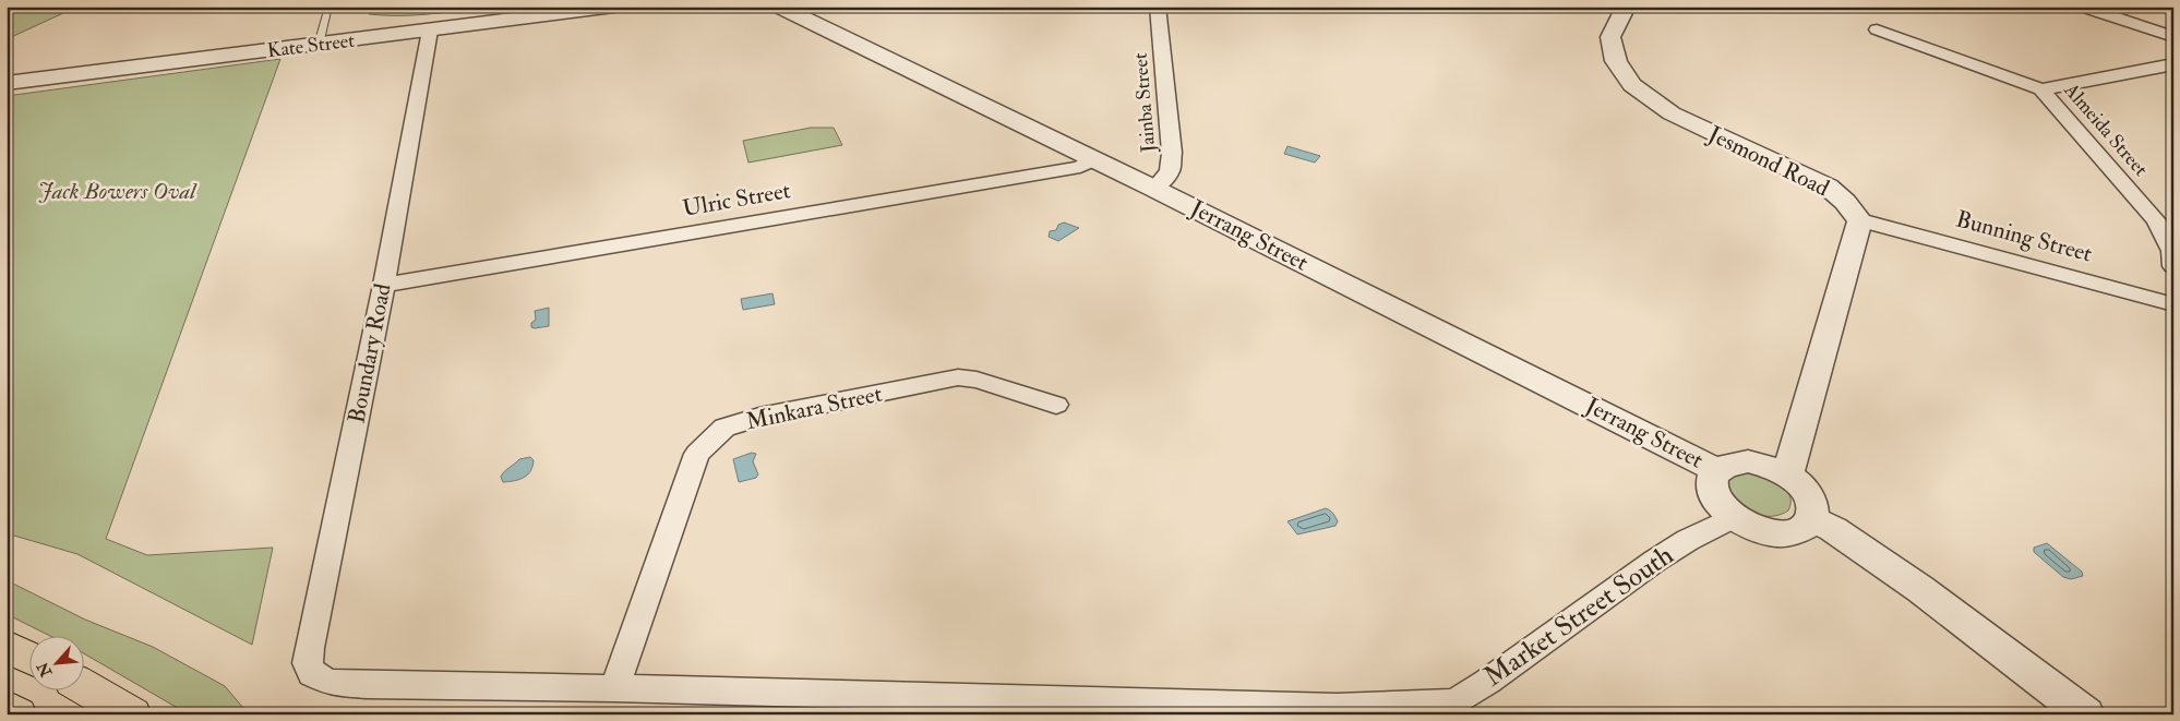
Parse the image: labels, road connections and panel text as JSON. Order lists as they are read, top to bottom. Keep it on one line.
{"streets":{"street":["Kate Street","Jainba Street","Almeida Street","Jesmond Road","Ulric Street","Jerrang Street","Bunning Street","Boundary Road","Minkara Street","Market Street South"]},"crossings":[["Kate Street","Boundary Road"],["Jainba Street","Jerrang Street"],["Jesmond Road","Bunning Street"],["Ulric Street","Jerrang Street"],["Ulric Street","Boundary Road"],["Jerrang Street","Market Street South"],["Boundary Road","Market Street South"],["Minkara Street","Market Street South"]],"parks":["Jack Bowers Oval"],"north":"bottom left"}
